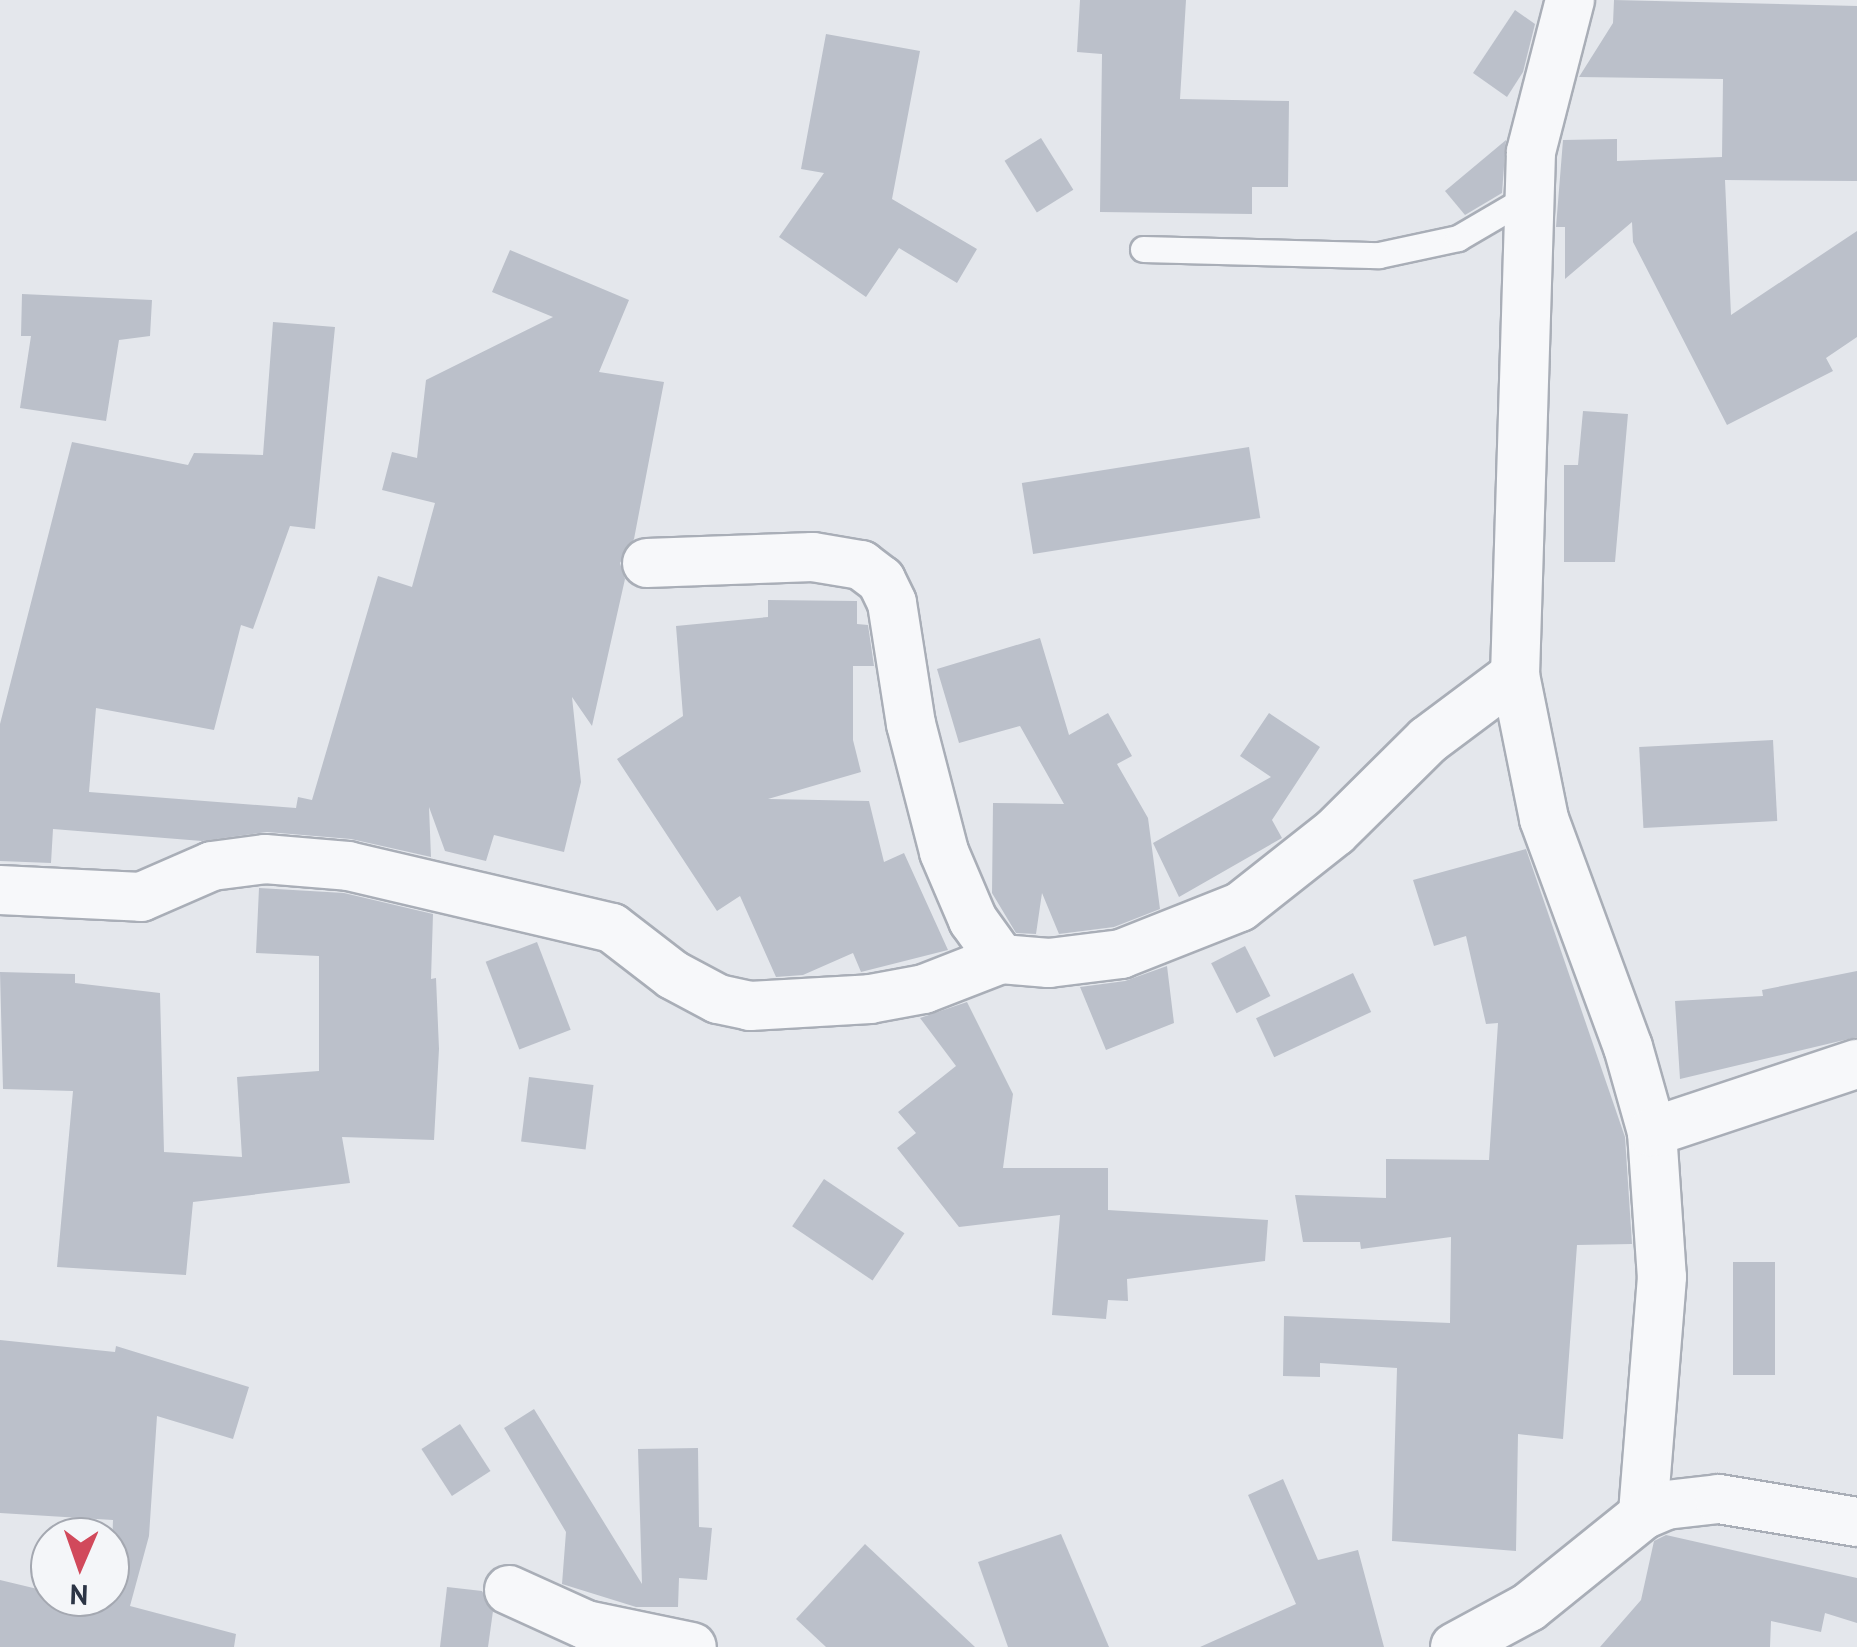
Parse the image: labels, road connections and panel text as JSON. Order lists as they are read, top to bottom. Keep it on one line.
{"north":"bottom"}
